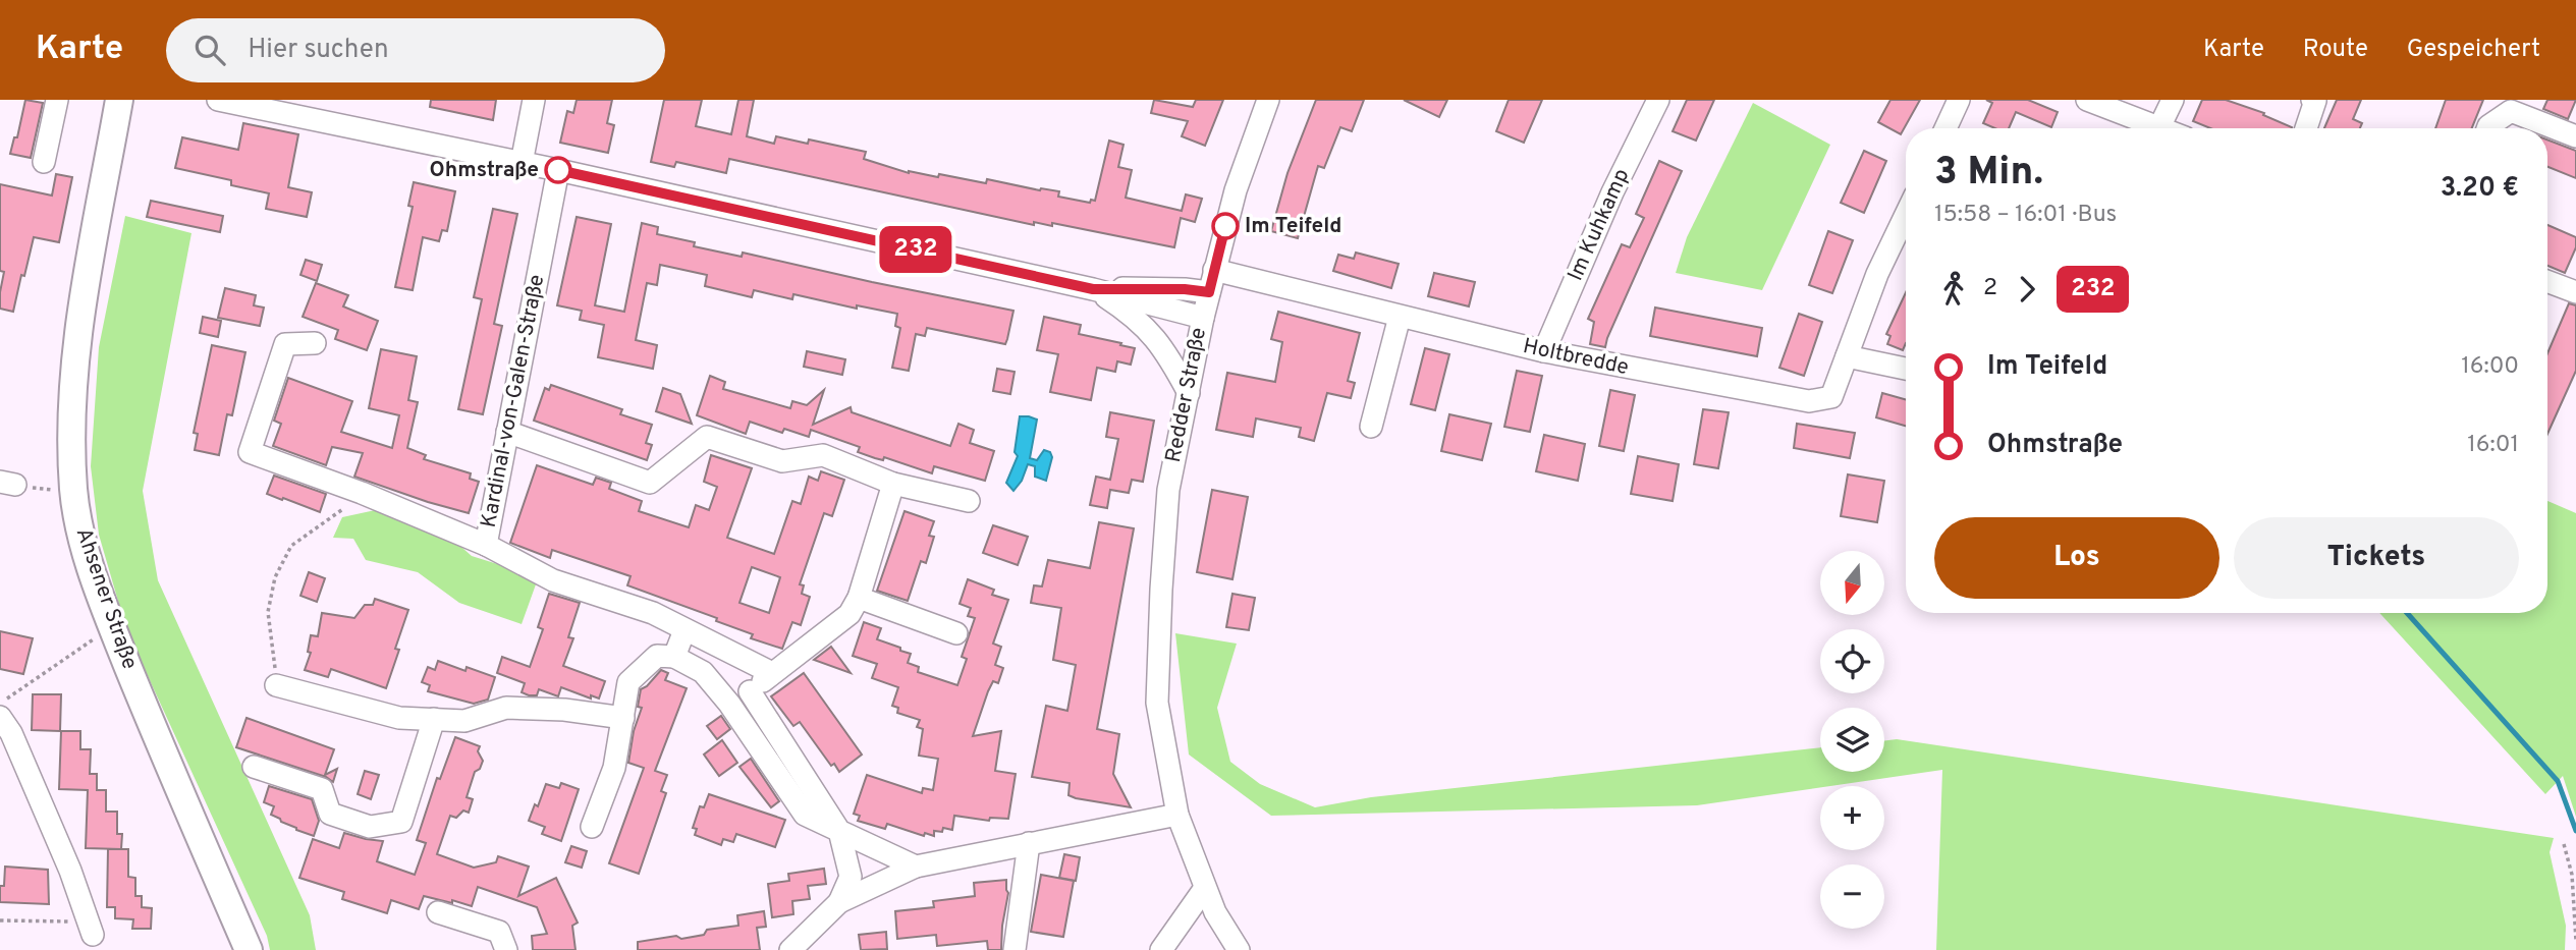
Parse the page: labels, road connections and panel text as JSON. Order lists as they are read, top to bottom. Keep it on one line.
{"streets":{"main road":["Ahsener Straße"],"street":["Im Kuhkamp","Holtbredde","Redder Straße","Kardinal-von-Galen-Straße"]},"crossings":[["Im Kuhkamp","Holtbredde"],["Redder Straße","Kardinal-von-Galen-Straße"]],"places":["Ohmstraße","Im Teifeld"],"lines":["bus line 232"],"north":"bottom","page":{"header":"Karte","search":"Hier suchen","nav":["Karte","Route","Gespeichert"],"on_map":"232","heading":["3 Min.","15:58 – 16:01 · Bus","3.20 €"],"legs":["2","232"],"list":[{"name":"Im Teifeld","value":"16:00"},{"name":"Ohmstraße","value":"16:01"}],"buttons":["Los","Tickets"],"map_buttons":["+","−"]}}
